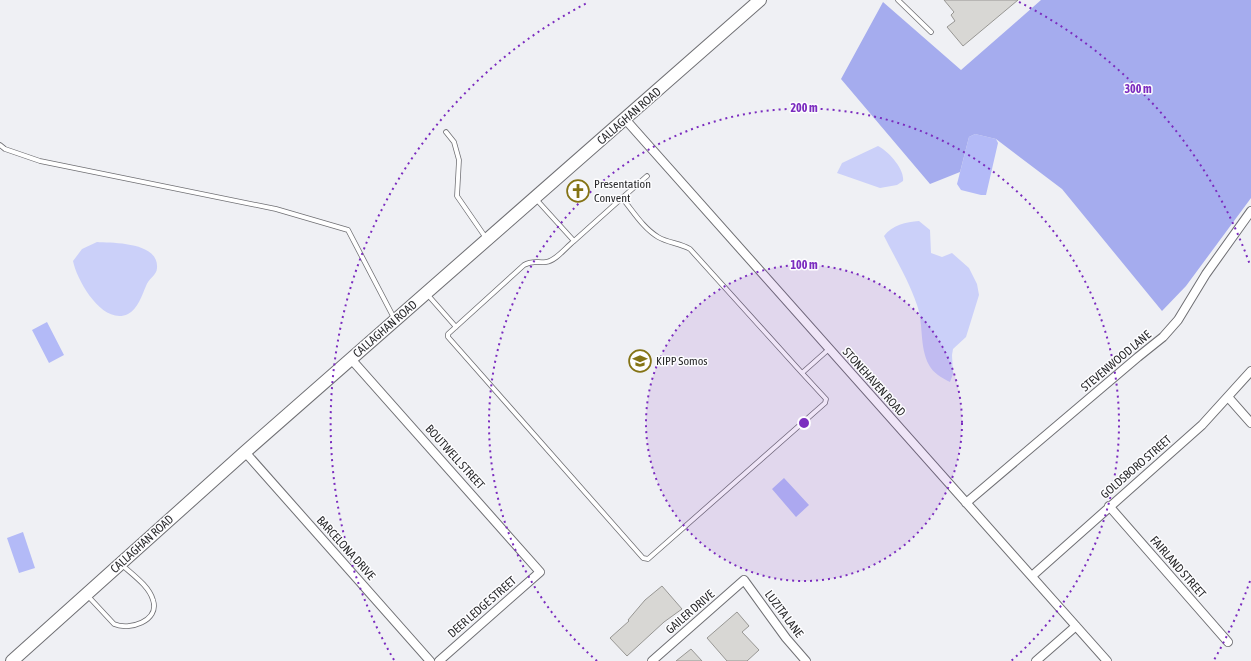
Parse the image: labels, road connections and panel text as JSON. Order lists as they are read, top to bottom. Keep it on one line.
{"streets":{"main road":["CALLAGHAN ROAD"],"street":["STEVENWOOD LANE","STONEHAVEN ROAD","BOUTWELL STREET","GOLDSBORO STREET","BARCELONA DRIVE","FAIRLAND STREET","DEER LEDGE STREET","GAILER DRIVE","LUZITA LANE"]},"crossings":[["CALLAGHAN ROAD","STONEHAVEN ROAD"],["CALLAGHAN ROAD","BOUTWELL STREET"],["CALLAGHAN ROAD","BARCELONA DRIVE"],["STEVENWOOD LANE","STONEHAVEN ROAD"],["STONEHAVEN ROAD","GOLDSBORO STREET"],["BOUTWELL STREET","DEER LEDGE STREET"],["GOLDSBORO STREET","FAIRLAND STREET"],["GAILER DRIVE","LUZITA LANE"]],"places":{"church":["Presentation Convent"],"school or university":["KIPP Somos"]},"rings":["300 m","200 m","100 m"]}
